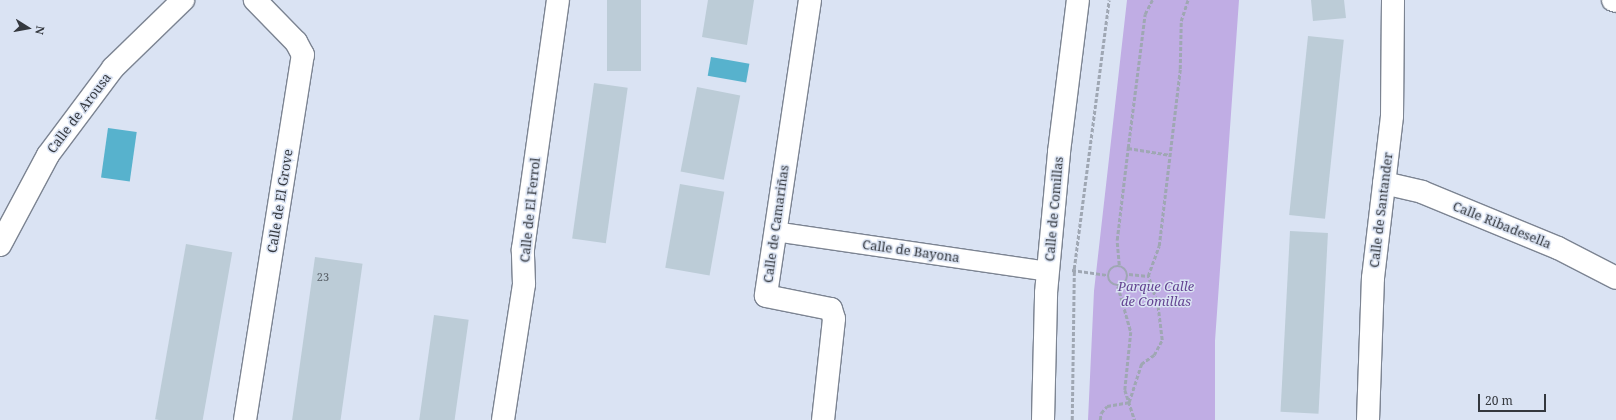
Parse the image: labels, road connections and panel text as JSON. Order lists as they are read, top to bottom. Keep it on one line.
{"streets":{"street":["Calle de Arousa","Calle de El Grove","Calle de Comillas","Calle de El Ferrol","Calle de Santander","Calle de Camariñas","Calle Ribadesella","Calle de Bayona"]},"crossings":[["Calle de Comillas","Calle de Bayona"],["Calle de Santander","Calle Ribadesella"],["Calle de Camariñas","Calle de Bayona"]],"parks":["Parque Calle de Comillas"],"house_numbers":["23"],"scale_bar":"20 m","north":"right"}
